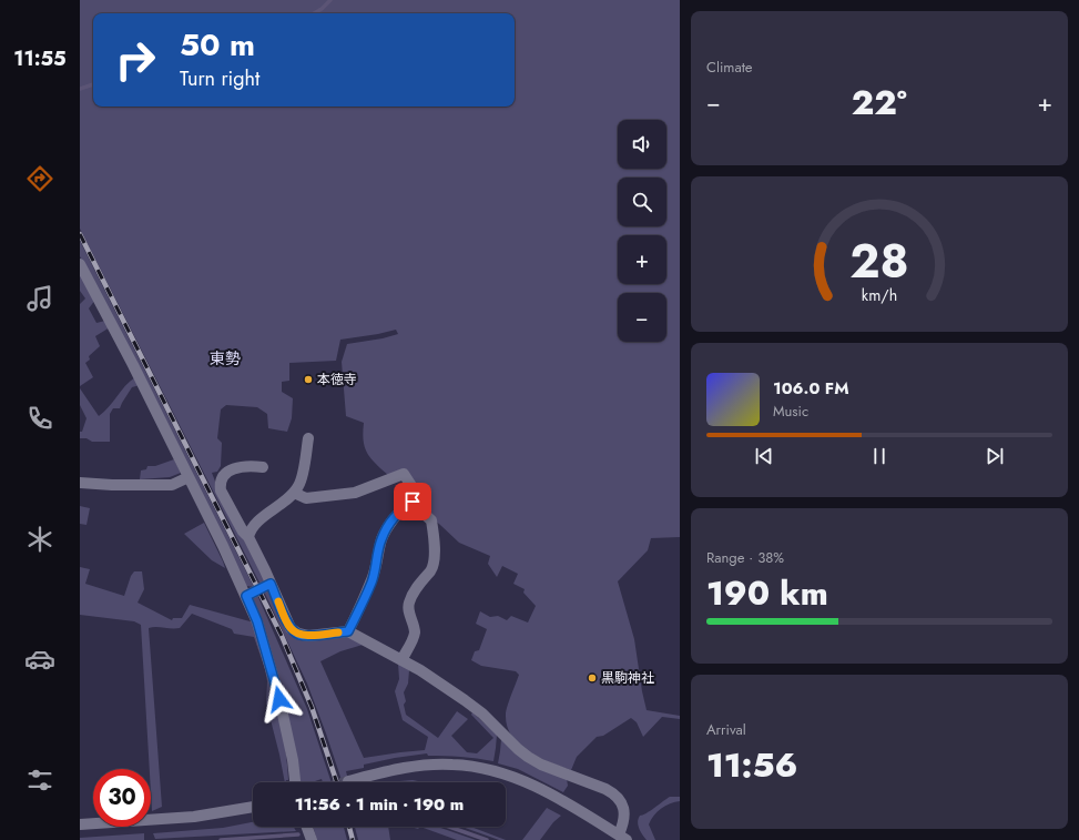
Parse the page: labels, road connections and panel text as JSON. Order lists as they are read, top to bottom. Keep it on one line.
{"districts":["東勢"],"places":["本徳寺","黒駒神社"],"page":{"tabs":"11:55","tile":["Climate",["Range · 38%","190 km"],["Arrival","11:56"]],"turn":["50 m","Turn right"],"heat":["−","22°","+"],"map_buttons":["+","−"],"song":["106.0 FM","Music"],"limit":"30","trip":"11:56 · 1 min · 190 m","gauge":["28","km/h"]}}
